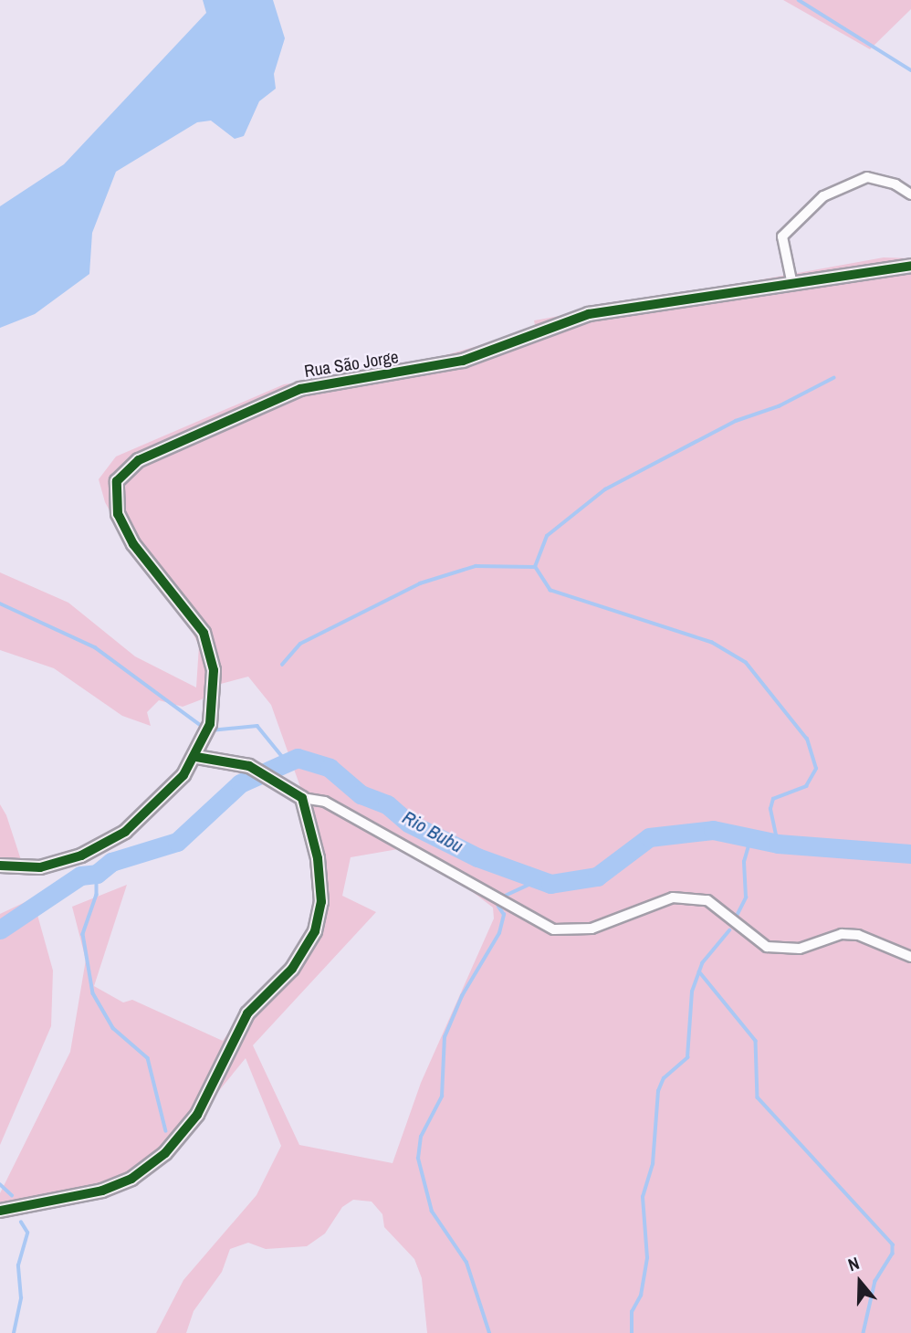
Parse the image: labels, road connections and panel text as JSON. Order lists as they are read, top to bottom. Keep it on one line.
{"streets":{"street":["Rua São Jorge"]},"water":["Rio Bubu"],"north":"top"}
